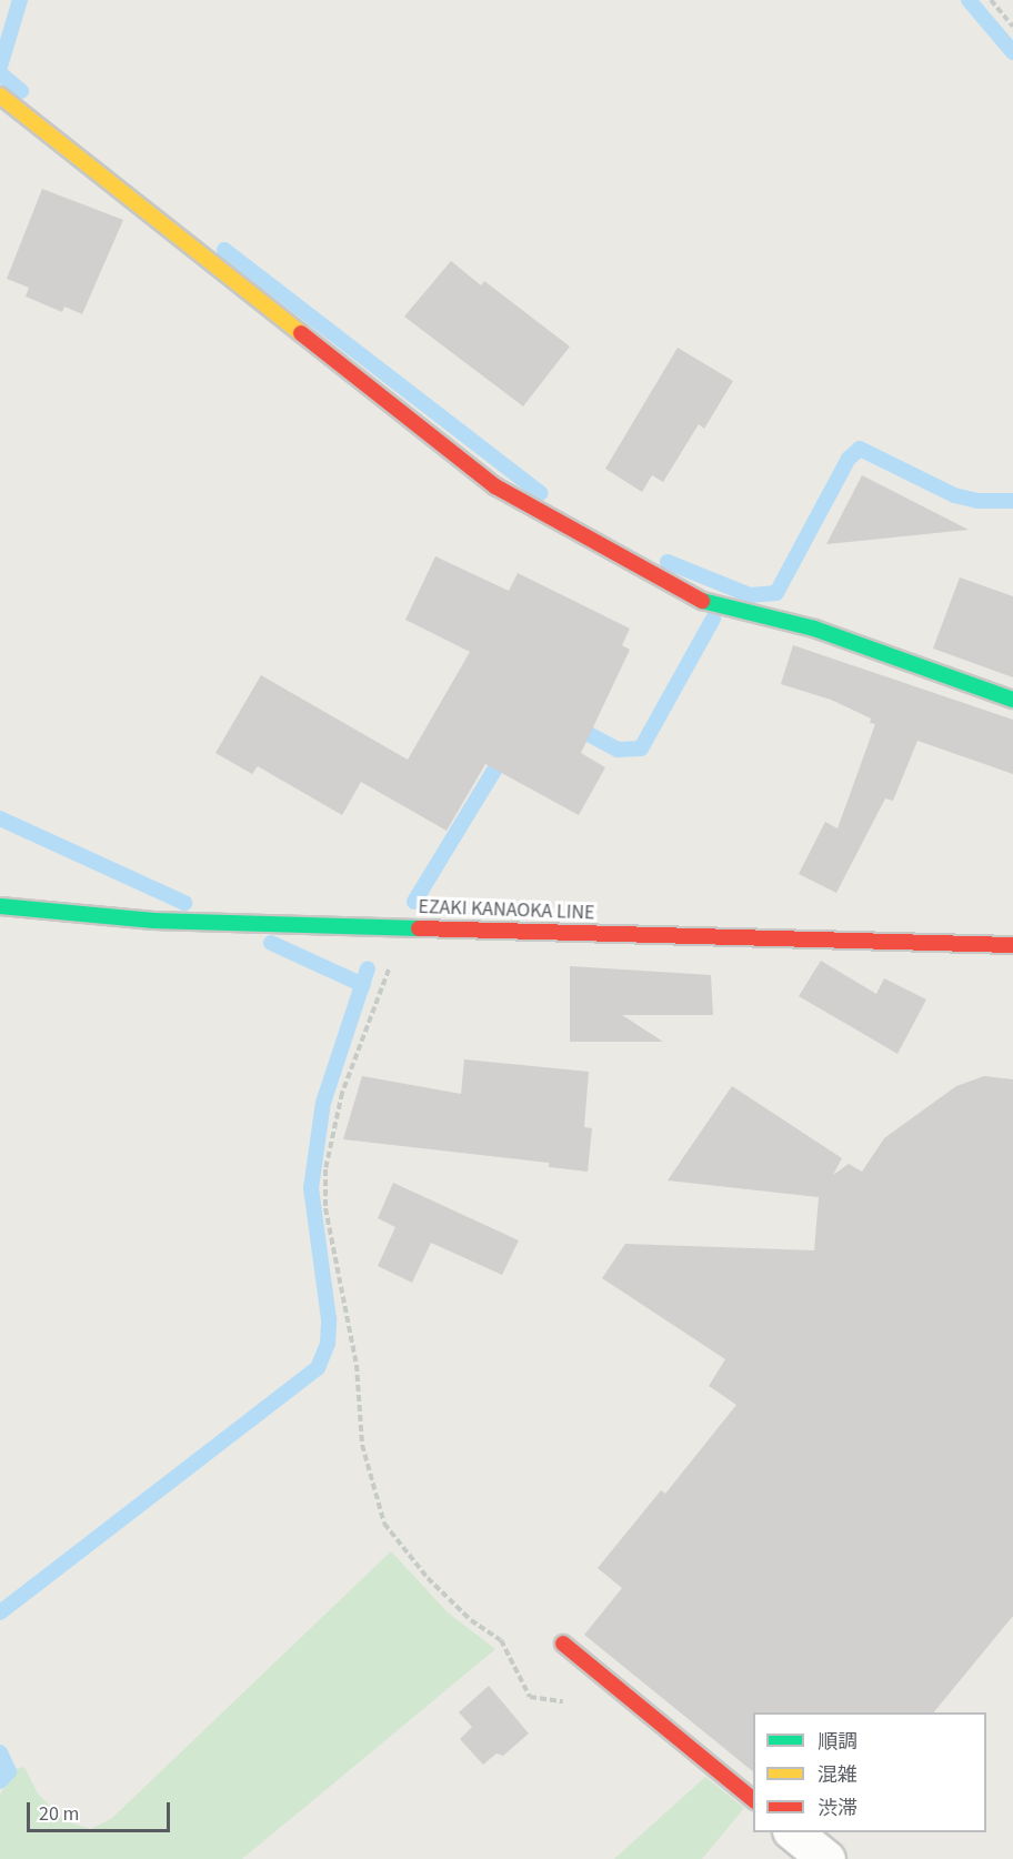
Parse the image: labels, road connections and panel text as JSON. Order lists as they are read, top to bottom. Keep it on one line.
{"streets":{"street":["EZAKI KANAOKA LINE"]},"legend":["順調","混雑","渋滞"],"scale_bar":"20 m"}
